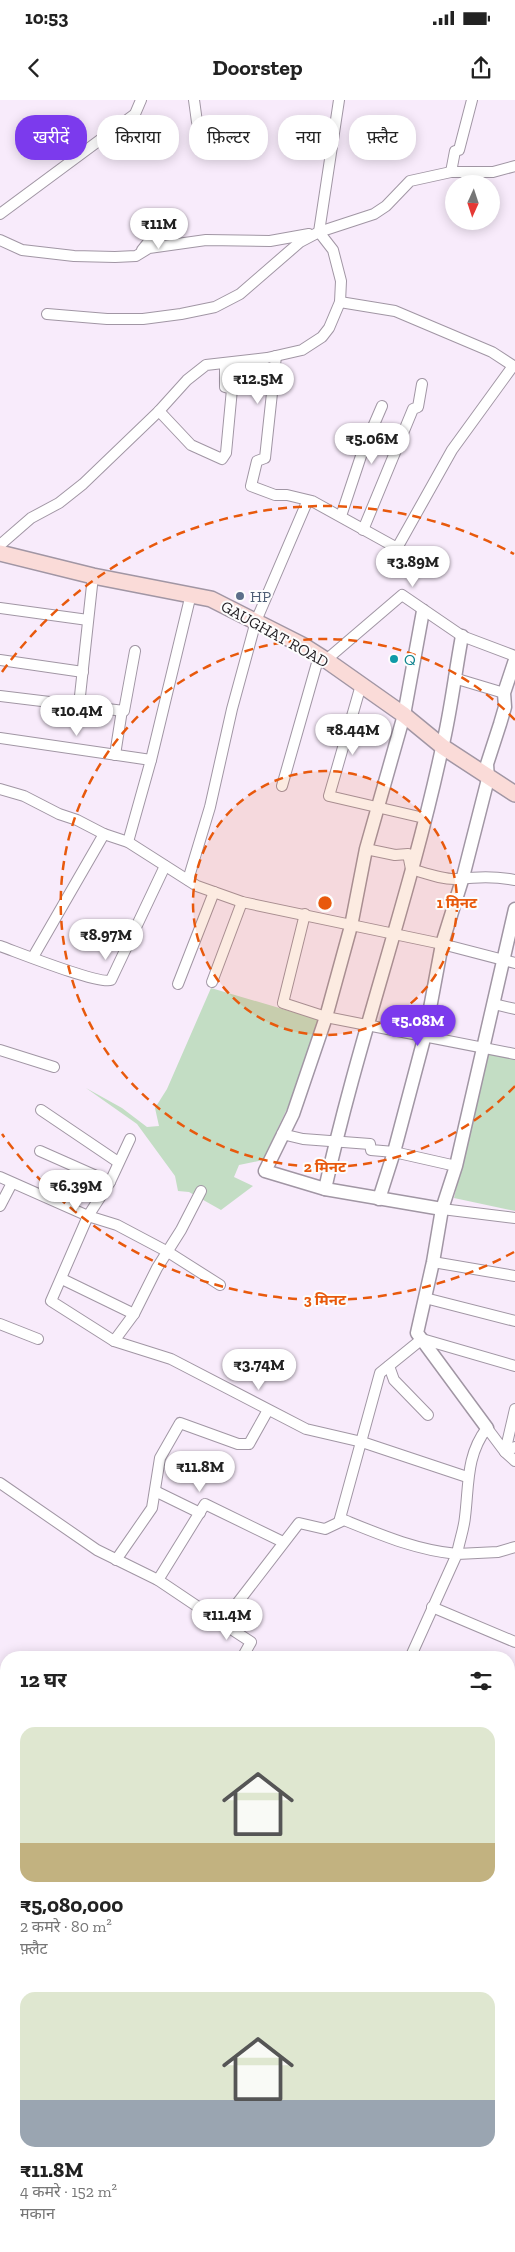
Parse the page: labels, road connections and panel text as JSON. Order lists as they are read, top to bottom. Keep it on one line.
{"streets":{"main road":["GAUGHAT ROAD"]},"places":["HP","Q"],"north":"bottom","page":{"status":"10:53","header":"Doorstep","chip":["खरीदें","किराया","फ़िल्टर","नया","फ़्लैट"],"price":["₹11M","₹12.5M","₹5.06M","₹3.89M","₹10.4M","₹8.44M","₹8.97M","₹5.08M","₹6.39M","₹3.74M","₹11.8M","₹11.4M"],"heading":"12 घर","list":[{"name":"₹5,080,000","note":"2 कमरे · 80 m² · फ़्लैट"},{"name":"₹11.8M","note":"4 कमरे · 152 m² · मकान"}]},"rings":["1 मिनट","2 मिनट","3 मिनट"]}
